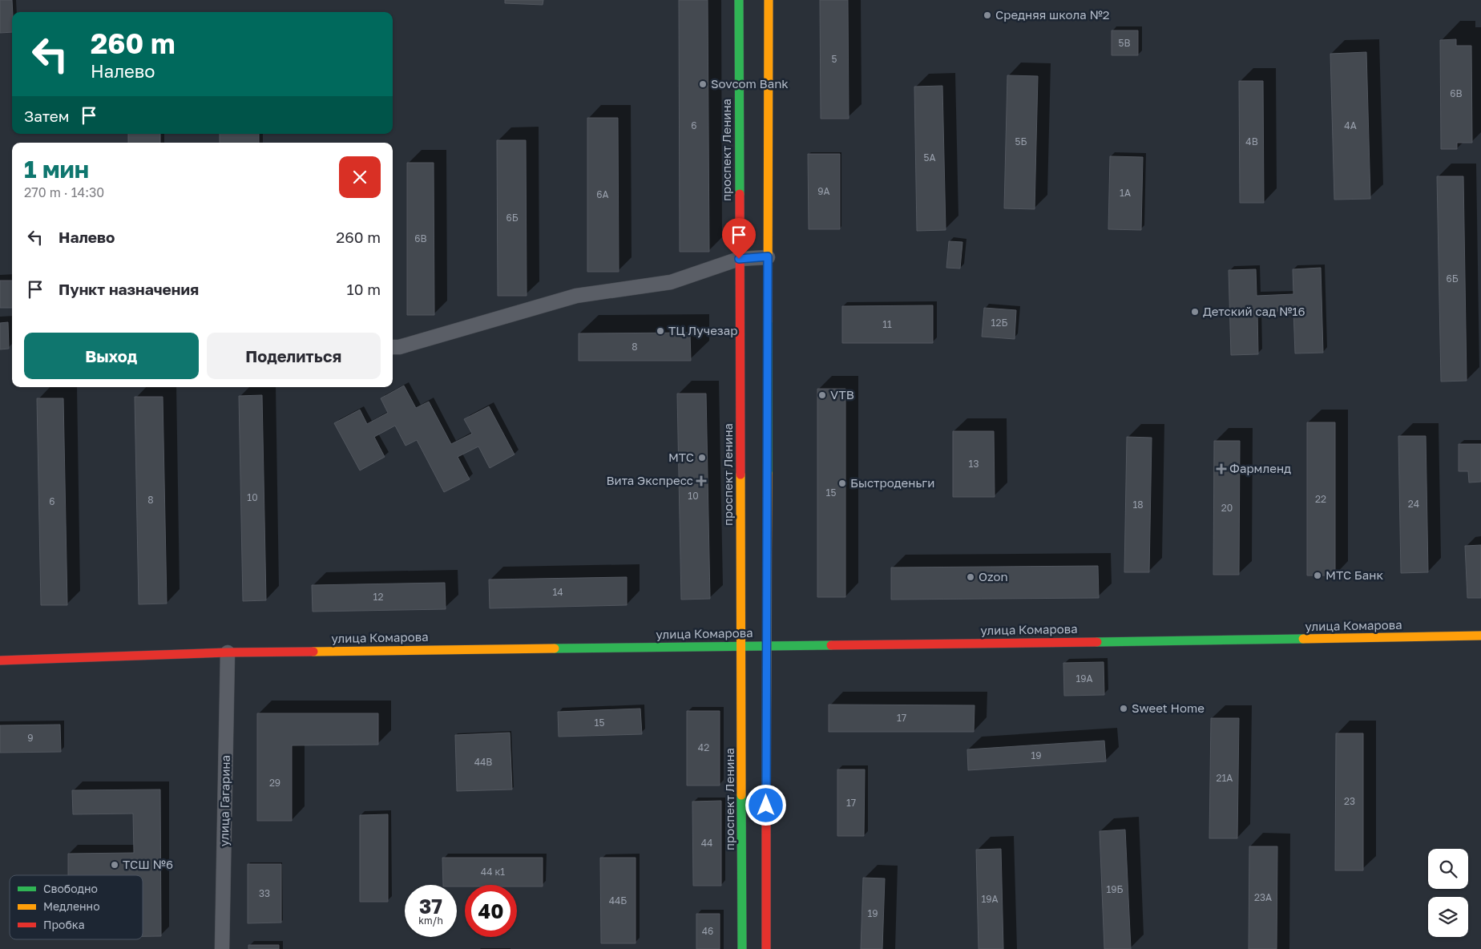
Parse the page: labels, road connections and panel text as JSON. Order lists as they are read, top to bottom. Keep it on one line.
{"streets":{"street":["проспект Ленина","улица Комарова","улица Гагарина"]},"crossings":[["проспект Ленина","улица Комарова"],["улица Комарова","улица Гагарина"]],"places":{"other":["Средняя школа №2","Sovcom Bank","Детский сад №16","ТЦ Лучезар","VTB","МТС","Быстроденьги","МТС Банк","Ozon","Sweet Home","ТСШ №6"],"health":["Фармленд","Вита Экспресс"]},"house_numbers":["5В","5","6В","6","4А","5Б","4В","5А","9А","1А","6А","6Б","6В","6Б","12Б","11","8","13","15","10","10","22","8","6","24","18","20","14","12","19А","17","15","9","42","19","44В","21А","29","23","17","44","44 к1","19Б","33","23А","19А","44Б","19","46"],"legend":["Свободно","Медленно","Пробка"],"page":{"turn":["260 m","Налево"],"then":"Затем","heading":["1 мин","270 m · 14:30"],"list":[{"name":"Налево","value":"260 m"},{"name":"Пункт назначения","value":"10 m"}],"buttons":["Выход","Поделиться"],"speed":"37 km/h","limit":"40"}}
